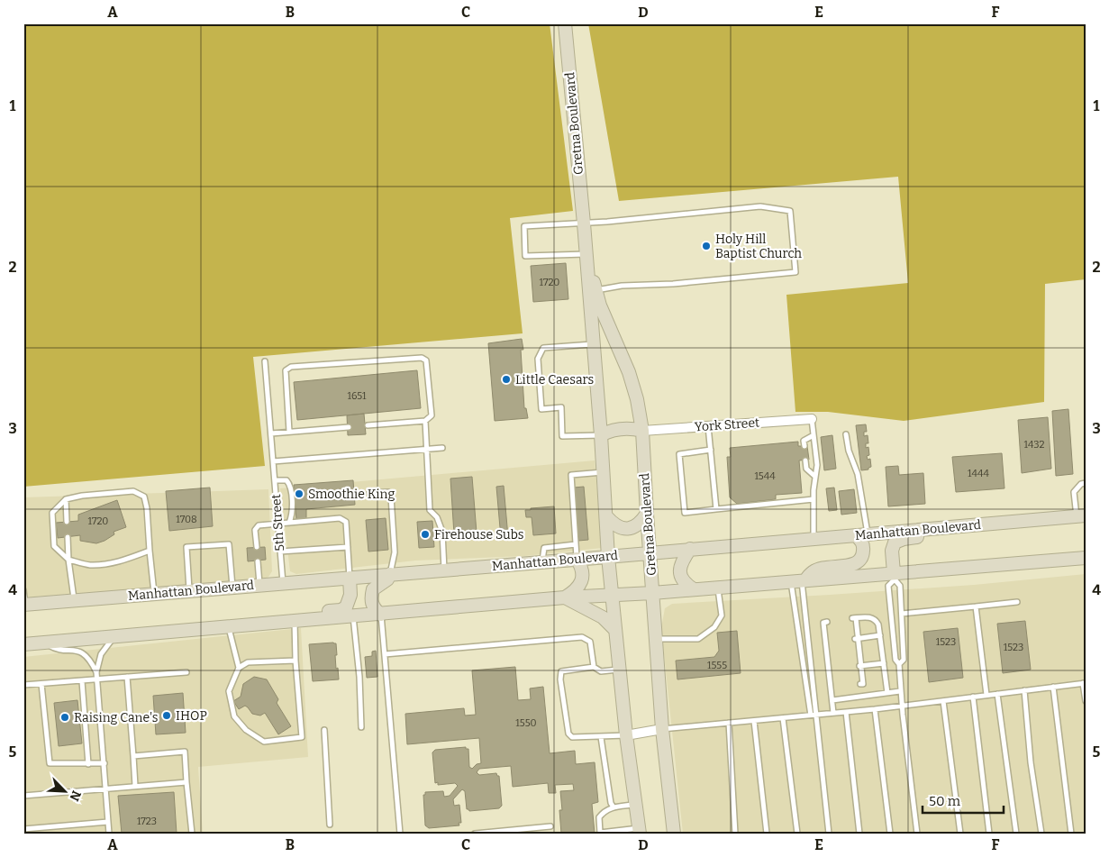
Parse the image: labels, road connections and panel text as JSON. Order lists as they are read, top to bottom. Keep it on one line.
{"streets":{"street":["Gretna Boulevard","York Street","Manhattan Boulevard"],"lane":["5th Street"]},"crossings":[["Gretna Boulevard","York Street"],["Gretna Boulevard","Manhattan Boulevard"],["5th Street","Manhattan Boulevard"]],"places":["Holy Hill Baptist Church","Little Caesars","Smoothie King","Firehouse Subs","IHOP","Raising Cane's"],"house_numbers":["1720","1651","1432","1444","1544","1708","1720","1523","1523","1555","1550","1723"],"scale_bar":"50 m","north":"bottom right","grid":{"columns":["A","B","C","D","E","F"],"rows":["1","2","3","4","5"]}}
